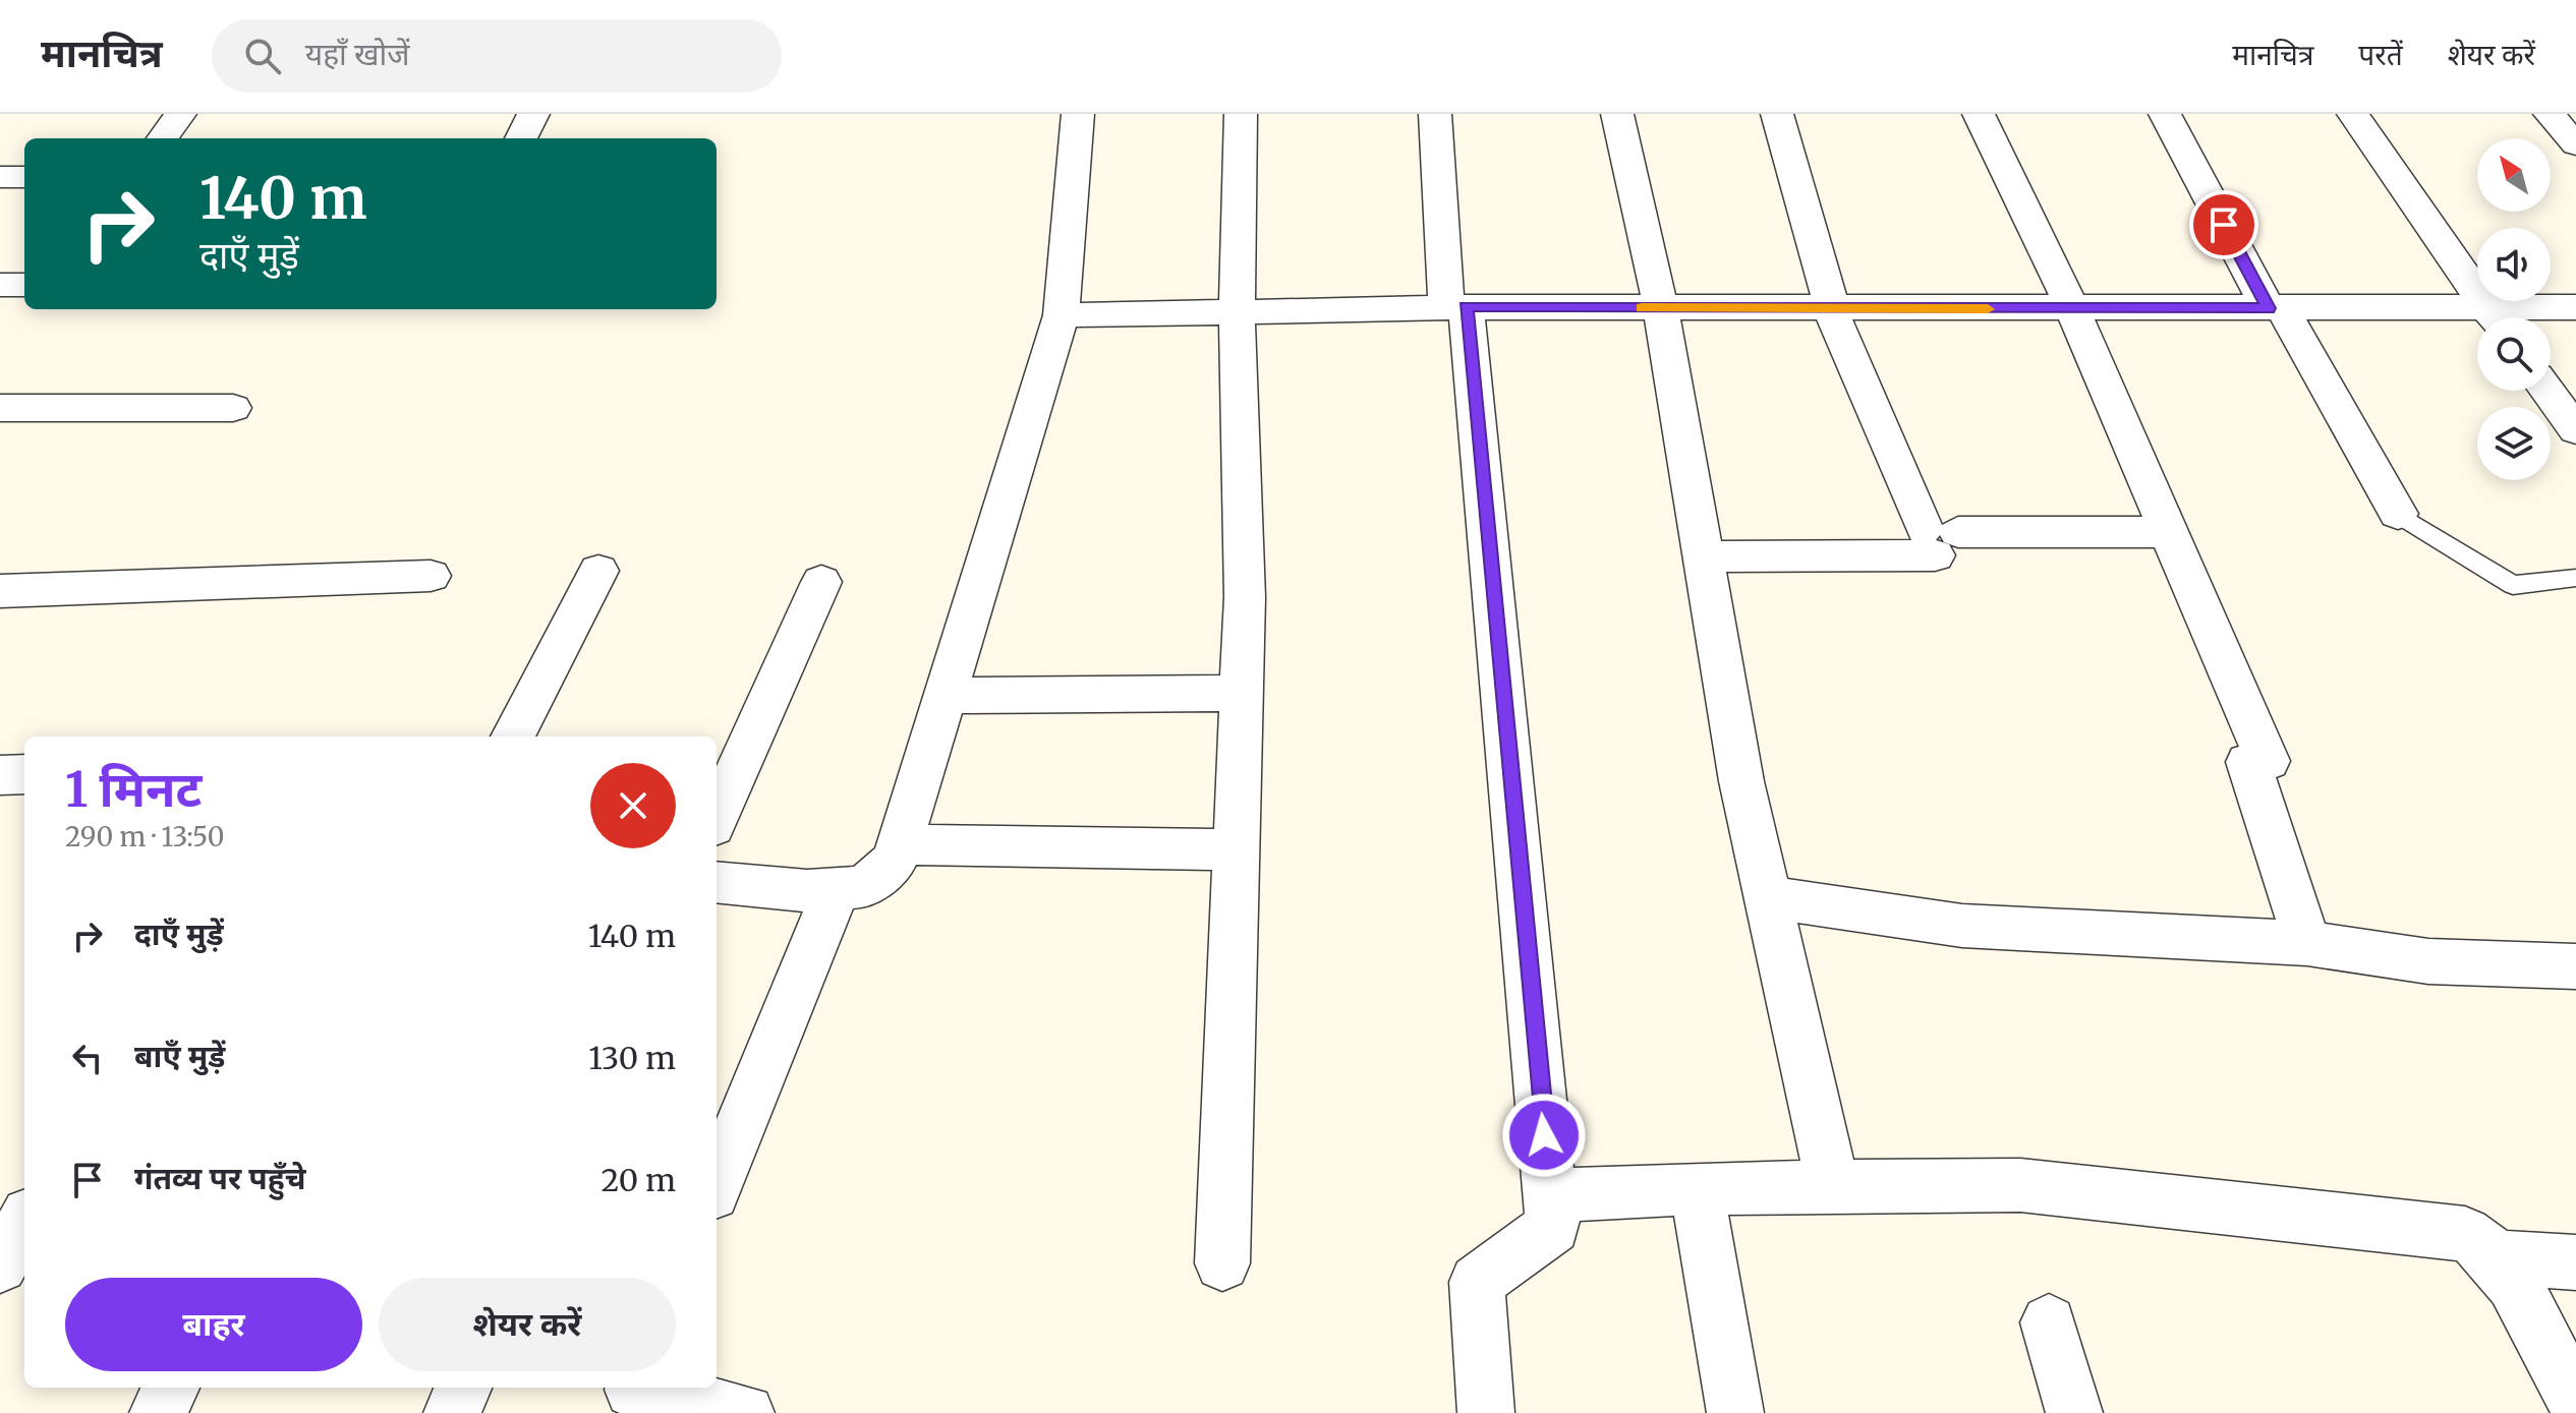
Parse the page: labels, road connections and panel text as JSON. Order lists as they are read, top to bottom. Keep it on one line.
{"north":"top left","page":{"header":"मानचित्र","search":"यहाँ खोजें","nav":["मानचित्र","परतें","शेयर करें"],"turn":["140 m","दाएँ मुड़ें"],"heading":["1 मिनट","290 m · 13:50"],"list":[{"name":"दाएँ मुड़ें","value":"140 m"},{"name":"बाएँ मुड़ें","value":"130 m"},{"name":"गंतव्य पर पहुँचे","value":"20 m"}],"buttons":["बाहर","शेयर करें"]}}
